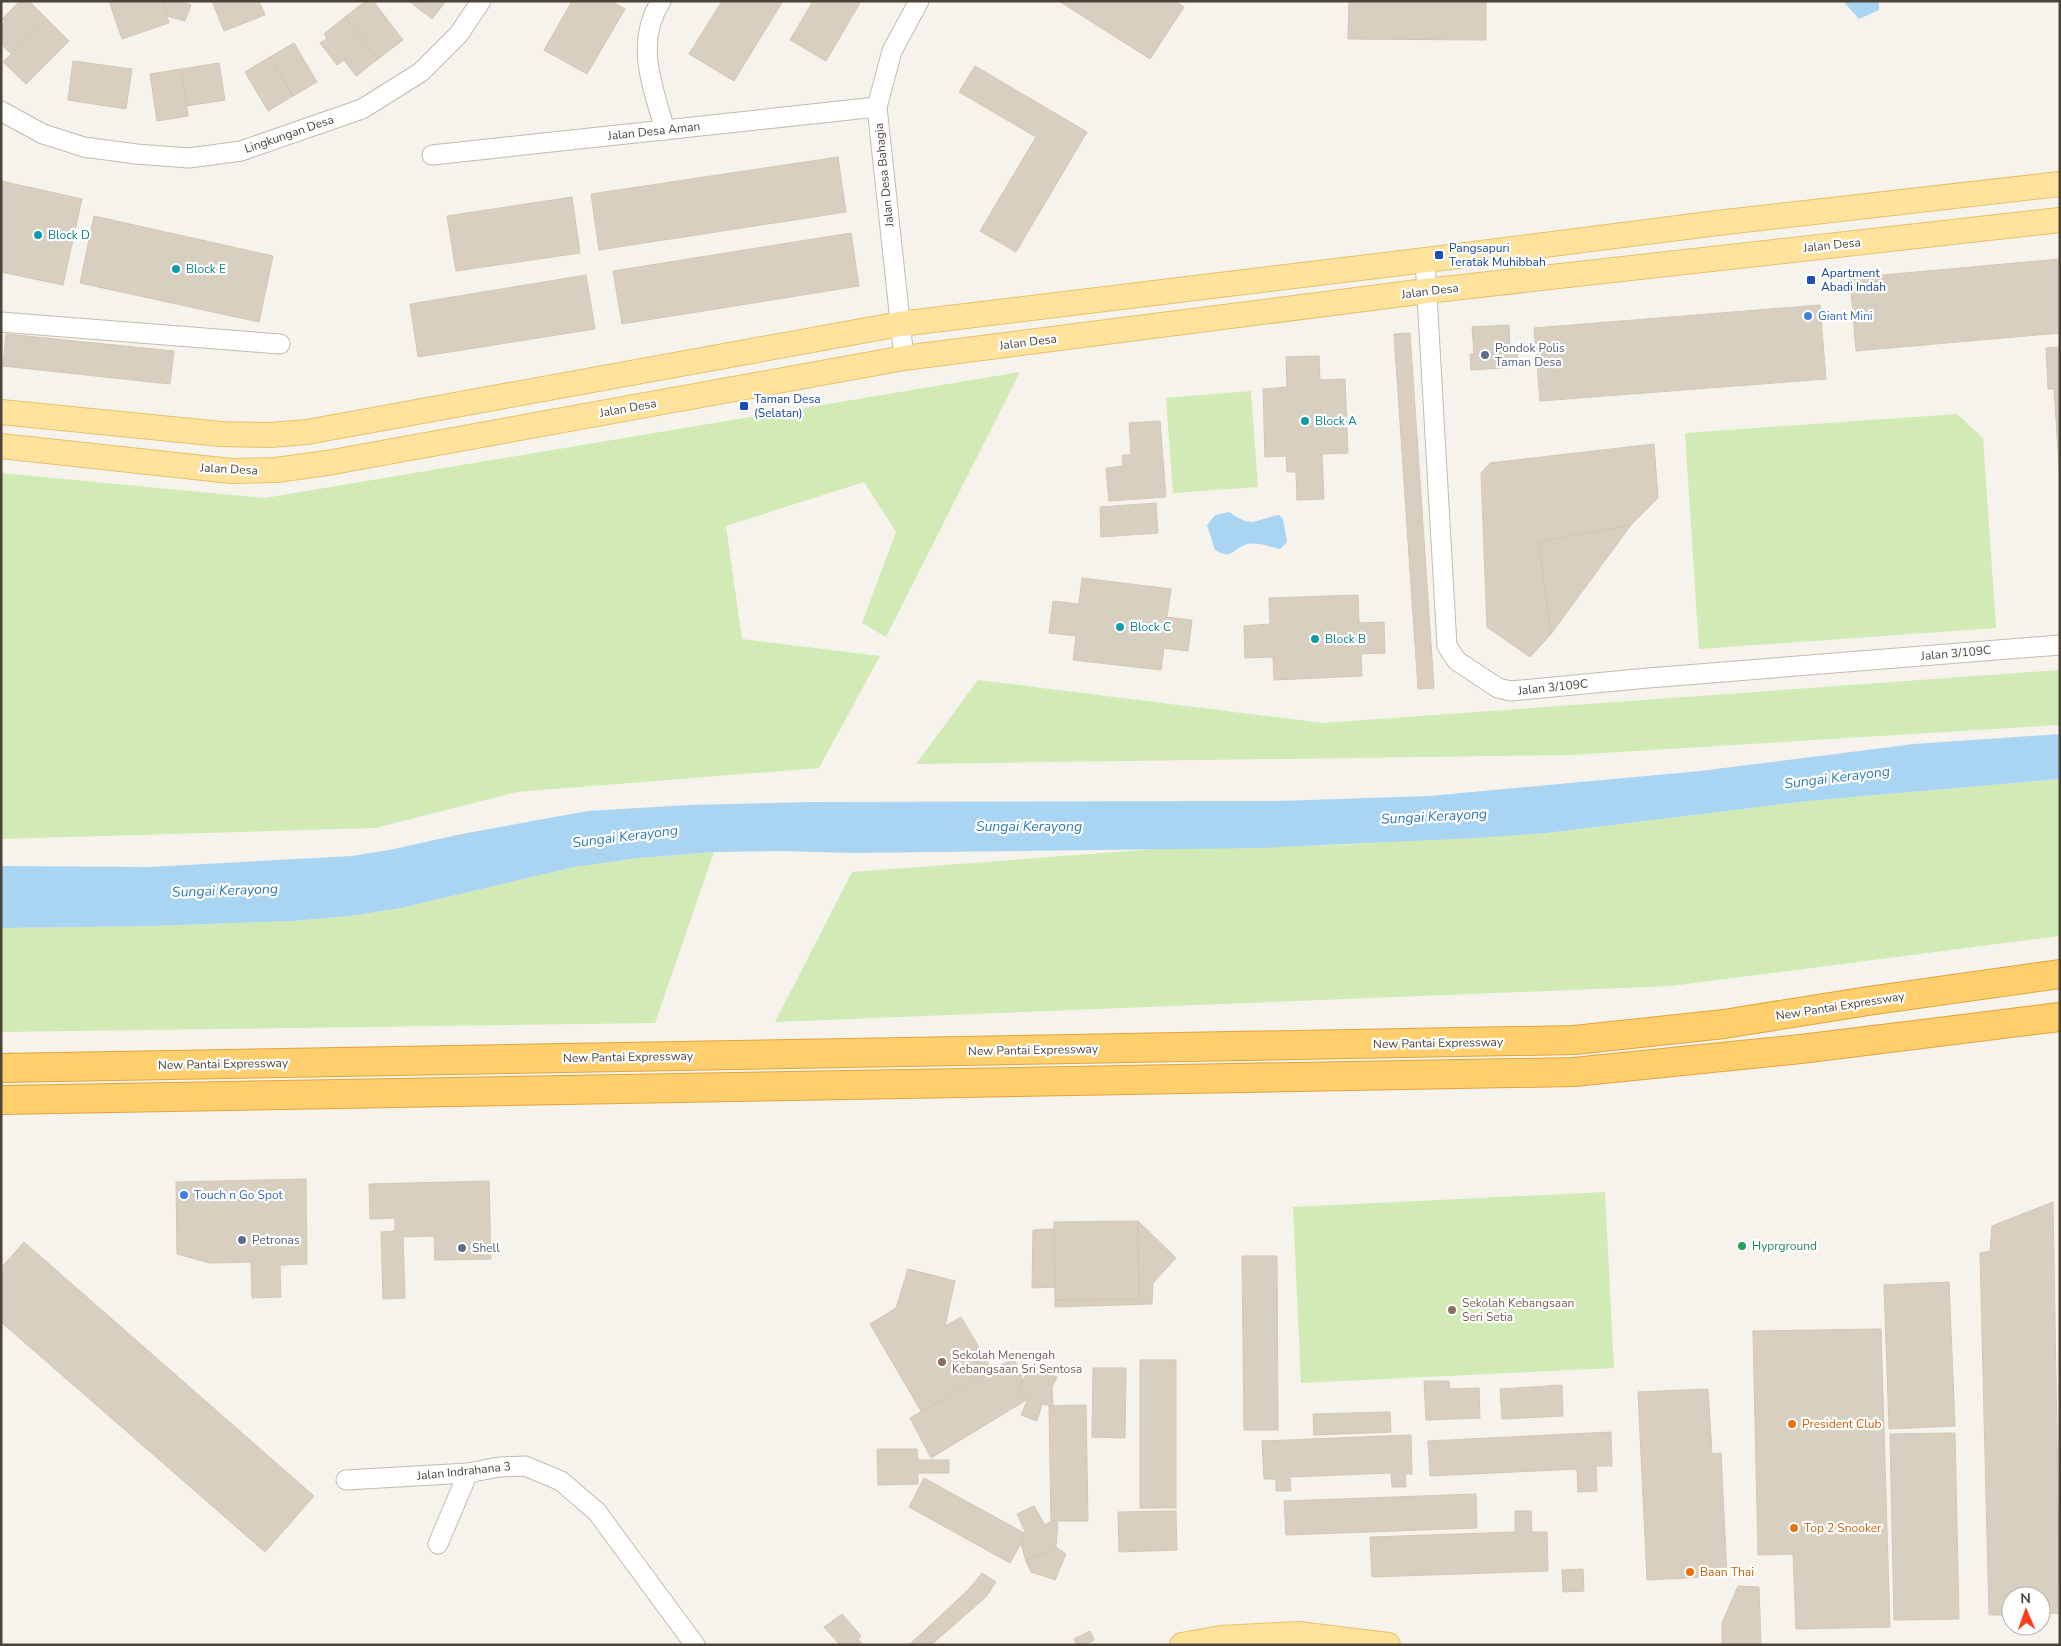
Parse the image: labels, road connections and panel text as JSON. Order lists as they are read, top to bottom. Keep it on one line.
{"streets":{"highway":["New Pantai Expressway"],"main road":["Jalan Desa"],"street":["Jalan Desa Aman","Lingkungan Desa","Jalan Desa Bahagia","Jalan 3/109C","Jalan Indrahana 3"]},"crossings":[["Jalan Desa Aman","Jalan Desa Bahagia"],["Jalan Desa Bahagia","Jalan Desa"],["Jalan Desa","Jalan 3/109C"]],"water":["Sungai Kerayong"],"places":{"other":["Block D","Block E","Giant Mini","Pondok Polis Taman Desa","Block A","Block C","Block B","Touch n Go Spot","Petronas","Hyprground","Shell","Sekolah Kebangsaan Seri Setia","Sekolah Menengah Kebangsaan Sri Sentosa","President Club","Top 2 Snooker","Baan Thai"],"transit":["Pangsapuri Teratak Muhibbah","Apartment Abadi Indah","Taman Desa (Selatan)"]},"north":"top"}
